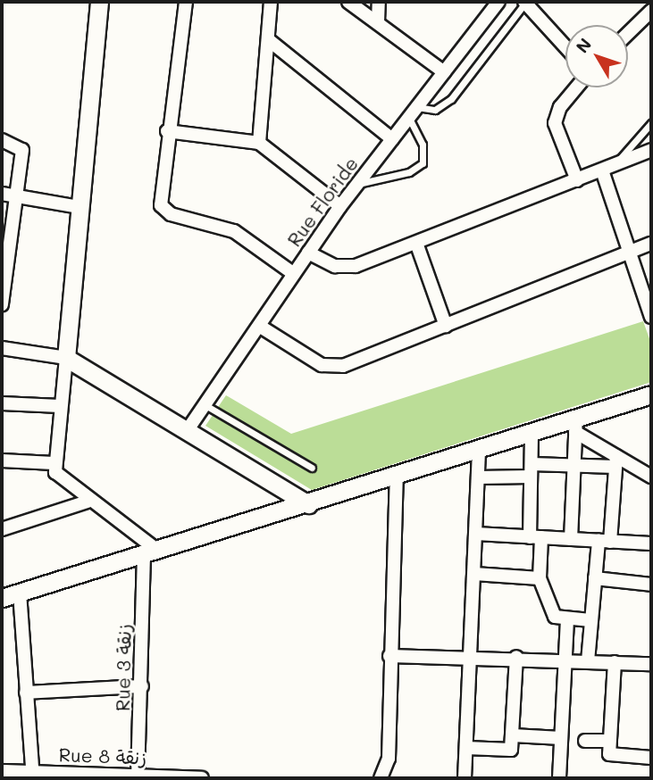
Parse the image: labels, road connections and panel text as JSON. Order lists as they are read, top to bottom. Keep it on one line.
{"streets":{"street":["Rue Floride","Rue 3 زنقة","Rue 8 زنقة"]},"crossings":[["Rue 3 زنقة","Rue 8 زنقة"]],"north":"top left"}
